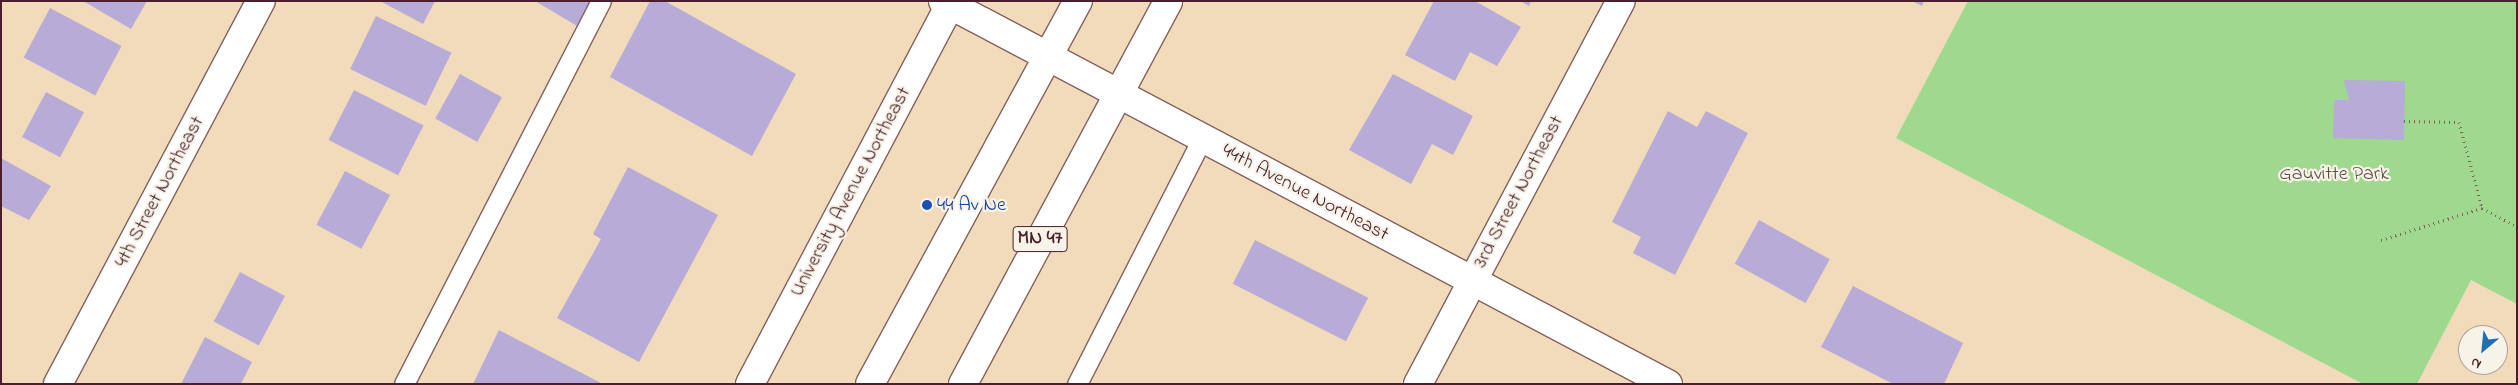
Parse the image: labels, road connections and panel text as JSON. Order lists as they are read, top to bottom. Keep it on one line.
{"streets":{"street":["4th Street Northeast","University Avenue Northeast","3rd Street Northeast","44th Avenue Northeast","MN 47"]},"crossings":[["University Avenue Northeast","44th Avenue Northeast"],["3rd Street Northeast","44th Avenue Northeast"],["44th Avenue Northeast","MN 47"]],"parks":["Gauvitte Park"],"places":["44 Av Ne"],"north":"bottom left"}
